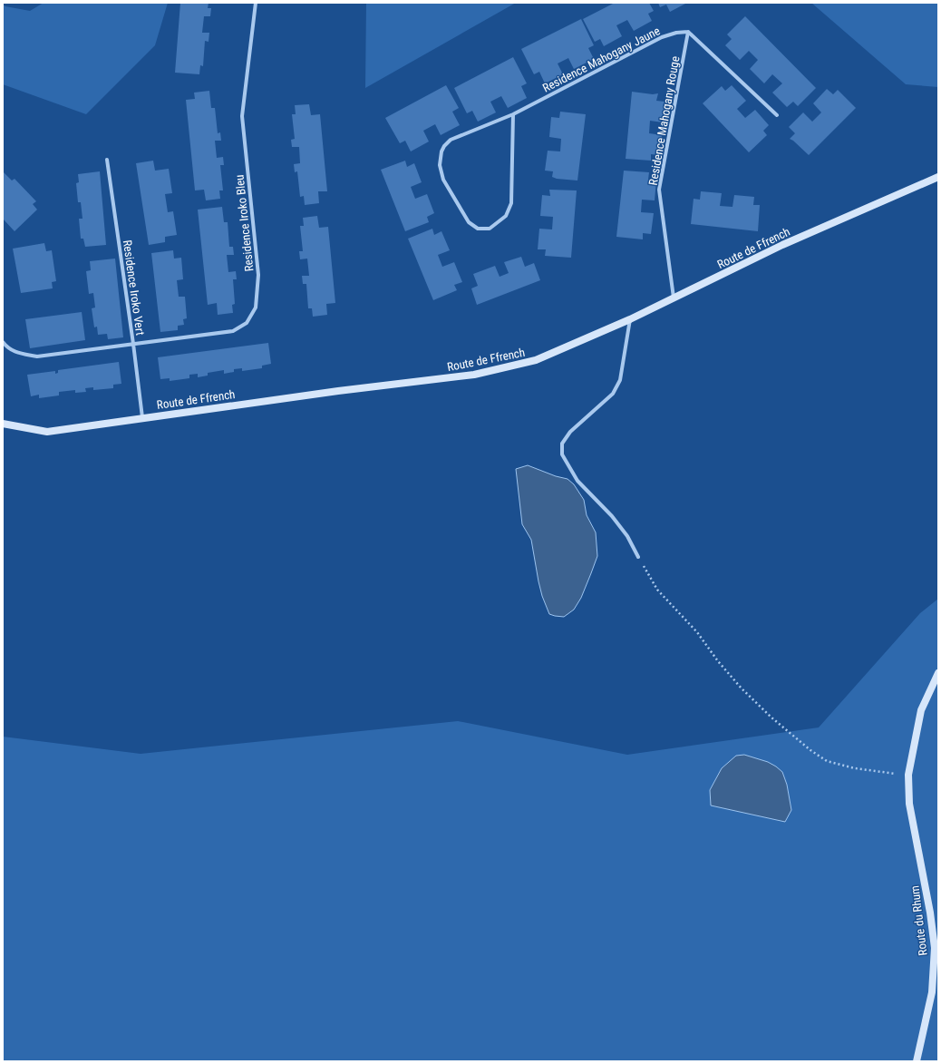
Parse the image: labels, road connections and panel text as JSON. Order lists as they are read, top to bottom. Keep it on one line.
{"streets":{"main road":["Route de Ffrench","Route du Rhum"],"street":["Residence Mahogany Jaune","Residence Mahogany Rouge","Residence Iroko Bleu","Residence Iroko Vert"]},"crossings":[["Residence Mahogany Jaune","Residence Mahogany Rouge"],["Residence Mahogany Rouge","Route de Ffrench"],["Residence Iroko Bleu","Residence Iroko Vert"],["Route de Ffrench","Residence Iroko Vert"]]}
